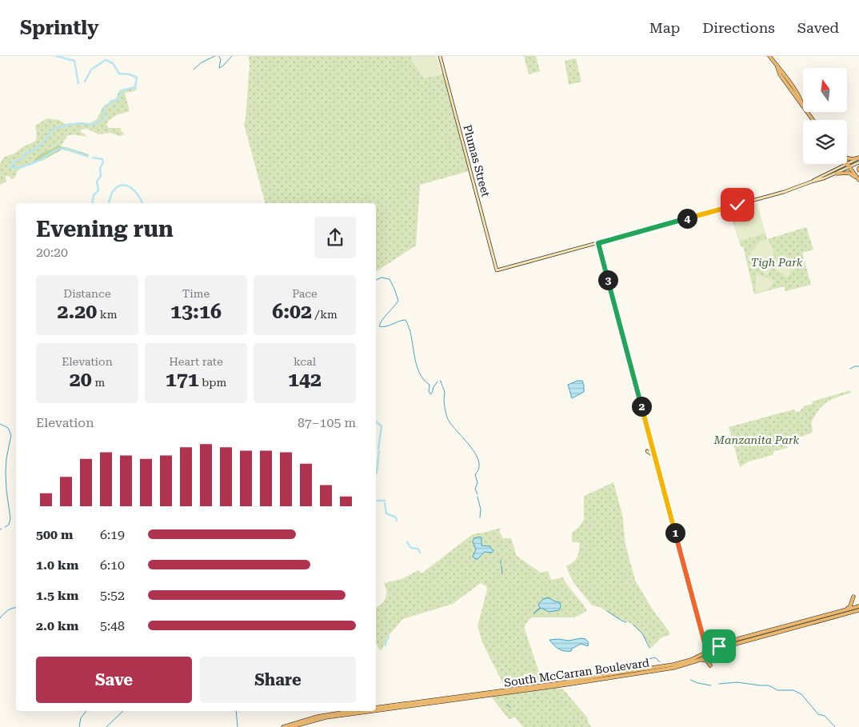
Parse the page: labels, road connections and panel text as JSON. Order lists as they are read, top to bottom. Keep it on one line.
{"streets":{"main road":["Plumas Street","South McCarran Boulevard"]},"parks":["Tigh Park","Manzanita Park"],"north":"top","page":{"header":"Sprintly","nav":["Map","Directions","Saved"],"heading":["Evening run","20:20"],"pins":["4","3","2","1"],"stats":[["Distance","2.20 km"],["Time","13:16"],["Pace","6:02 /km"],["Elevation","20 m"],["Heart rate","171 bpm"],["kcal","142"]],"chart":["Elevation","87–105 m"],"list":[{"name":"500 m","note":"6:19"},{"name":"1.0 km","note":"6:10"},{"name":"1.5 km","note":"5:52"},{"name":"2.0 km","note":"5:48"}],"buttons":["Save","Share"]}}
